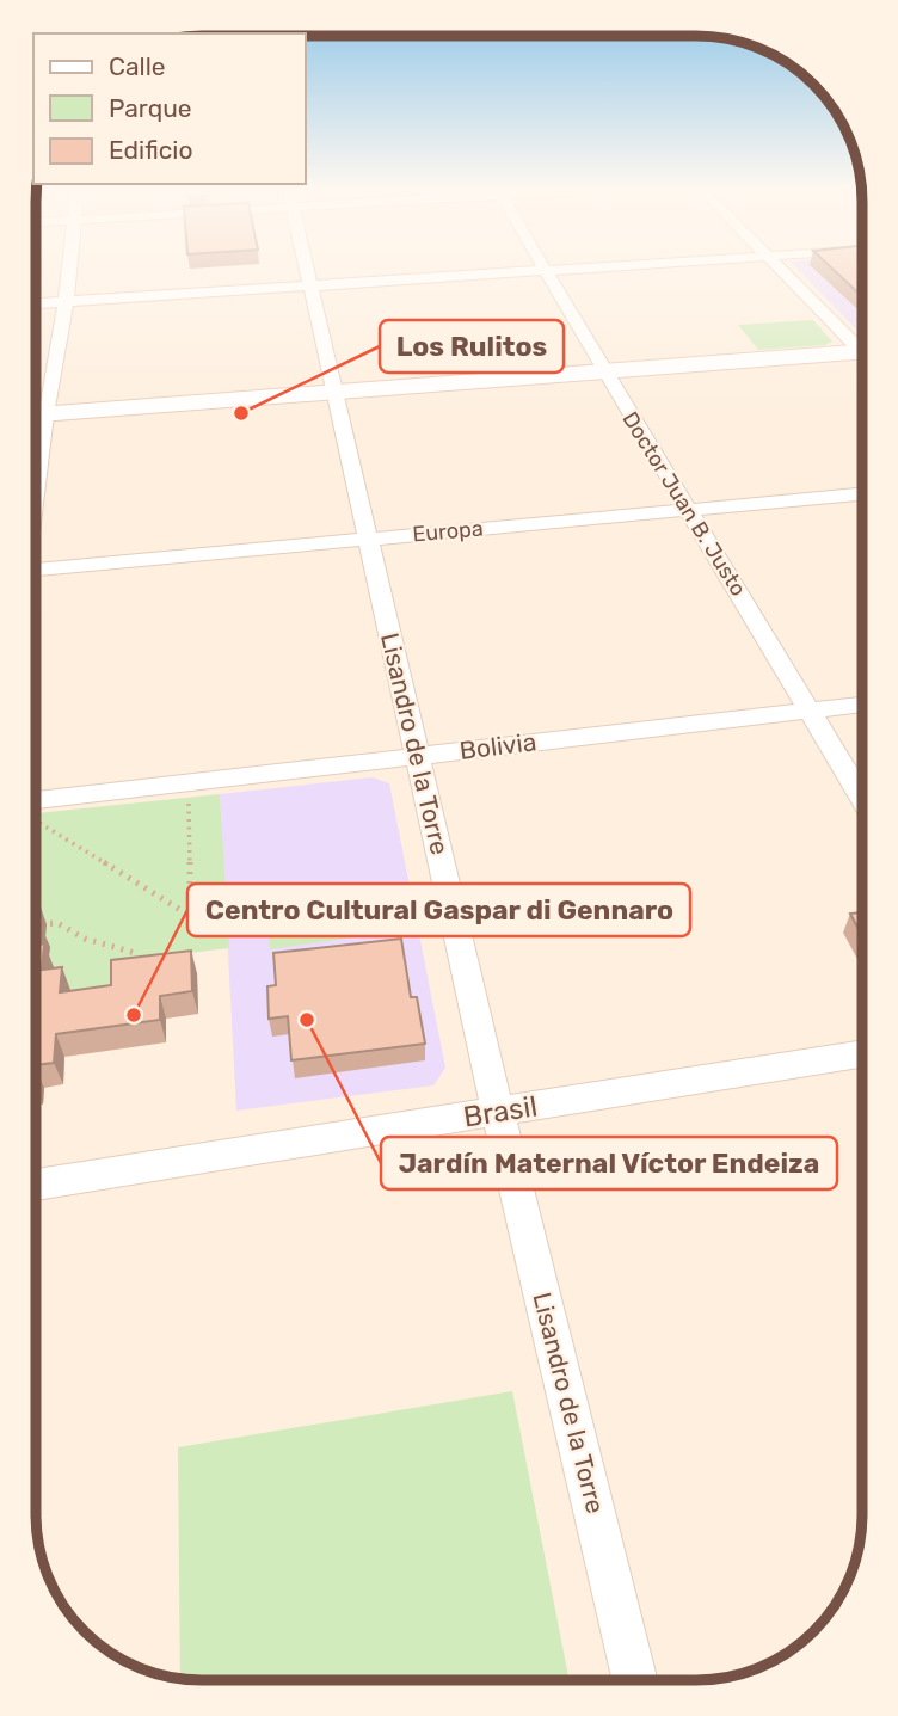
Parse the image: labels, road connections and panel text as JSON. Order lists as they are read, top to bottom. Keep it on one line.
{"streets":{"street":["Doctor Juan B. Justo","Europa","Lisandro de la Torre","Bolivia","Brasil"]},"crossings":[["Doctor Juan B. Justo","Europa"],["Doctor Juan B. Justo","Bolivia"],["Europa","Lisandro de la Torre"],["Lisandro de la Torre","Bolivia"],["Lisandro de la Torre","Brasil"]],"places":["Los Rulitos","Centro Cultural Gaspar di Gennaro","Jardín Maternal Víctor Endeiza"],"legend":["Calle","Parque","Edificio"]}
